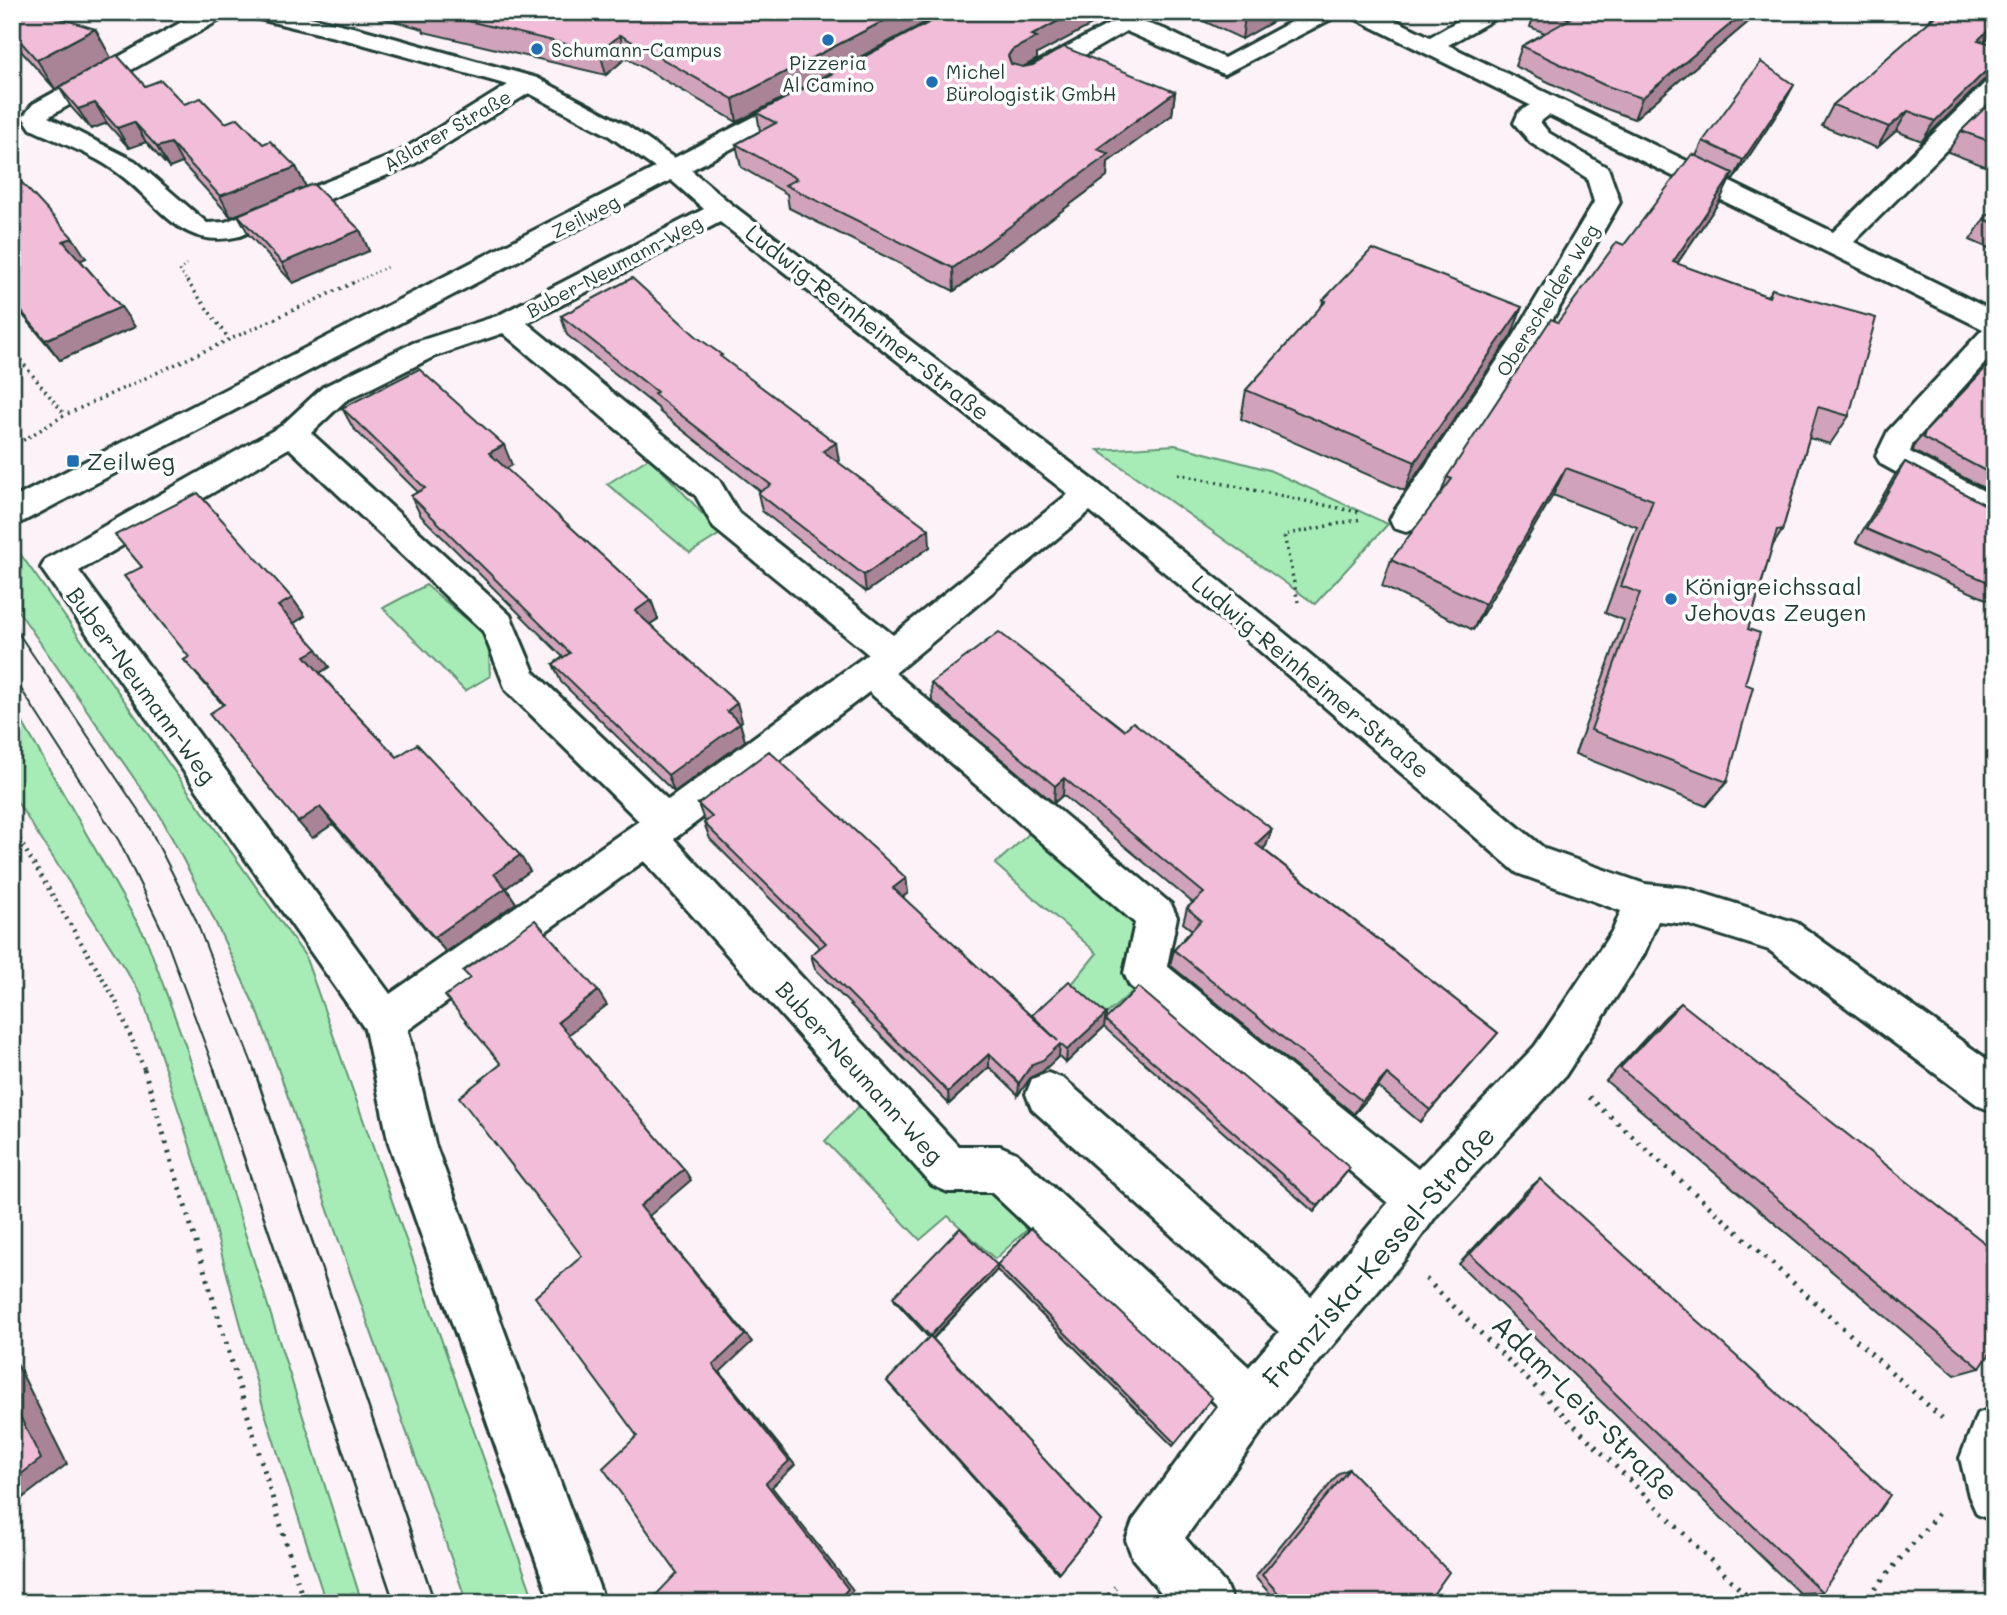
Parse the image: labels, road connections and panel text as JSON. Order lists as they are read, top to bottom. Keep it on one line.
{"streets":{"street":["Aßlarer Straße","Zeilweg","Buber-Neumann-Weg","Oberschelder Weg","Ludwig-Reinheimer-Straße","Franziska-Kessel-Straße"],"path":["Adam-Leis-Straße"]},"crossings":[["Aßlarer Straße","Zeilweg"],["Aßlarer Straße","Ludwig-Reinheimer-Straße"],["Zeilweg","Ludwig-Reinheimer-Straße"],["Buber-Neumann-Weg","Ludwig-Reinheimer-Straße"],["Buber-Neumann-Weg","Franziska-Kessel-Straße"],["Ludwig-Reinheimer-Straße","Franziska-Kessel-Straße"],["Franziska-Kessel-Straße","Adam-Leis-Straße"]],"places":{"other":["Pizzeria Al Camino","Schumann-Campus","Michel Bürologistik GmbH","Königreichssaal Jehovas Zeugen"],"transit":["Zeilweg"]}}
